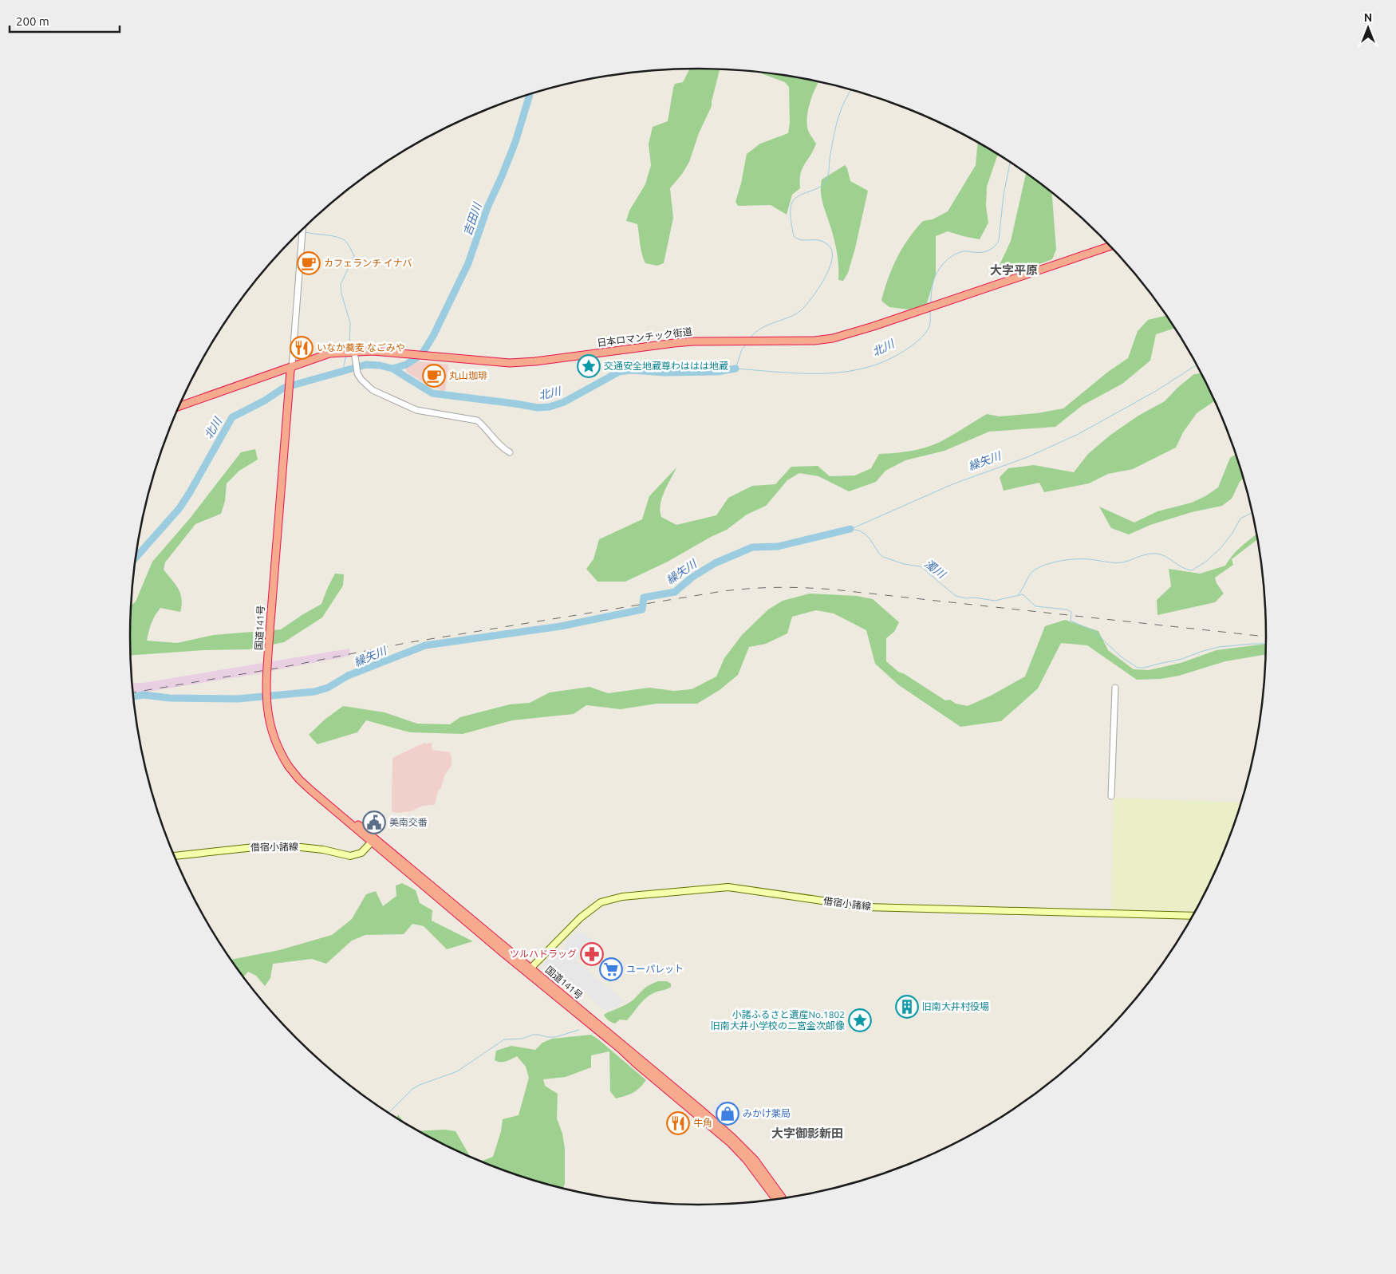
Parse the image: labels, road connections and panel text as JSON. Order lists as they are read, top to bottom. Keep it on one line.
{"streets":{"highway":["日本ロマンチック街道","国道141号"],"main road":["借宿小諸線"]},"crossings":[["日本ロマンチック街道","国道141号"],["国道141号","借宿小諸線"]],"districts":["大字平原","大字御影新田"],"water":["吉田川","北川","繰矢川","濁川"],"places":{"cafe":["カフェランチ イナバ","丸山珈琲"],"restaurant":["いなか蕎麦 なごみや","牛角"],"place":["交通安全地蔵尊わははは地蔵","小諸ふるさと遺産No.1802 旧南大井小学校の二宮金次郎像"],"public building":["美南交番"],"pharmacy":["ツルハドラッグ"],"supermarket":["ユーパレット"],"building":["旧南大井村役場"],"shop":["みかけ薬局"]},"scale_bar":"200 m","north":"top"}
